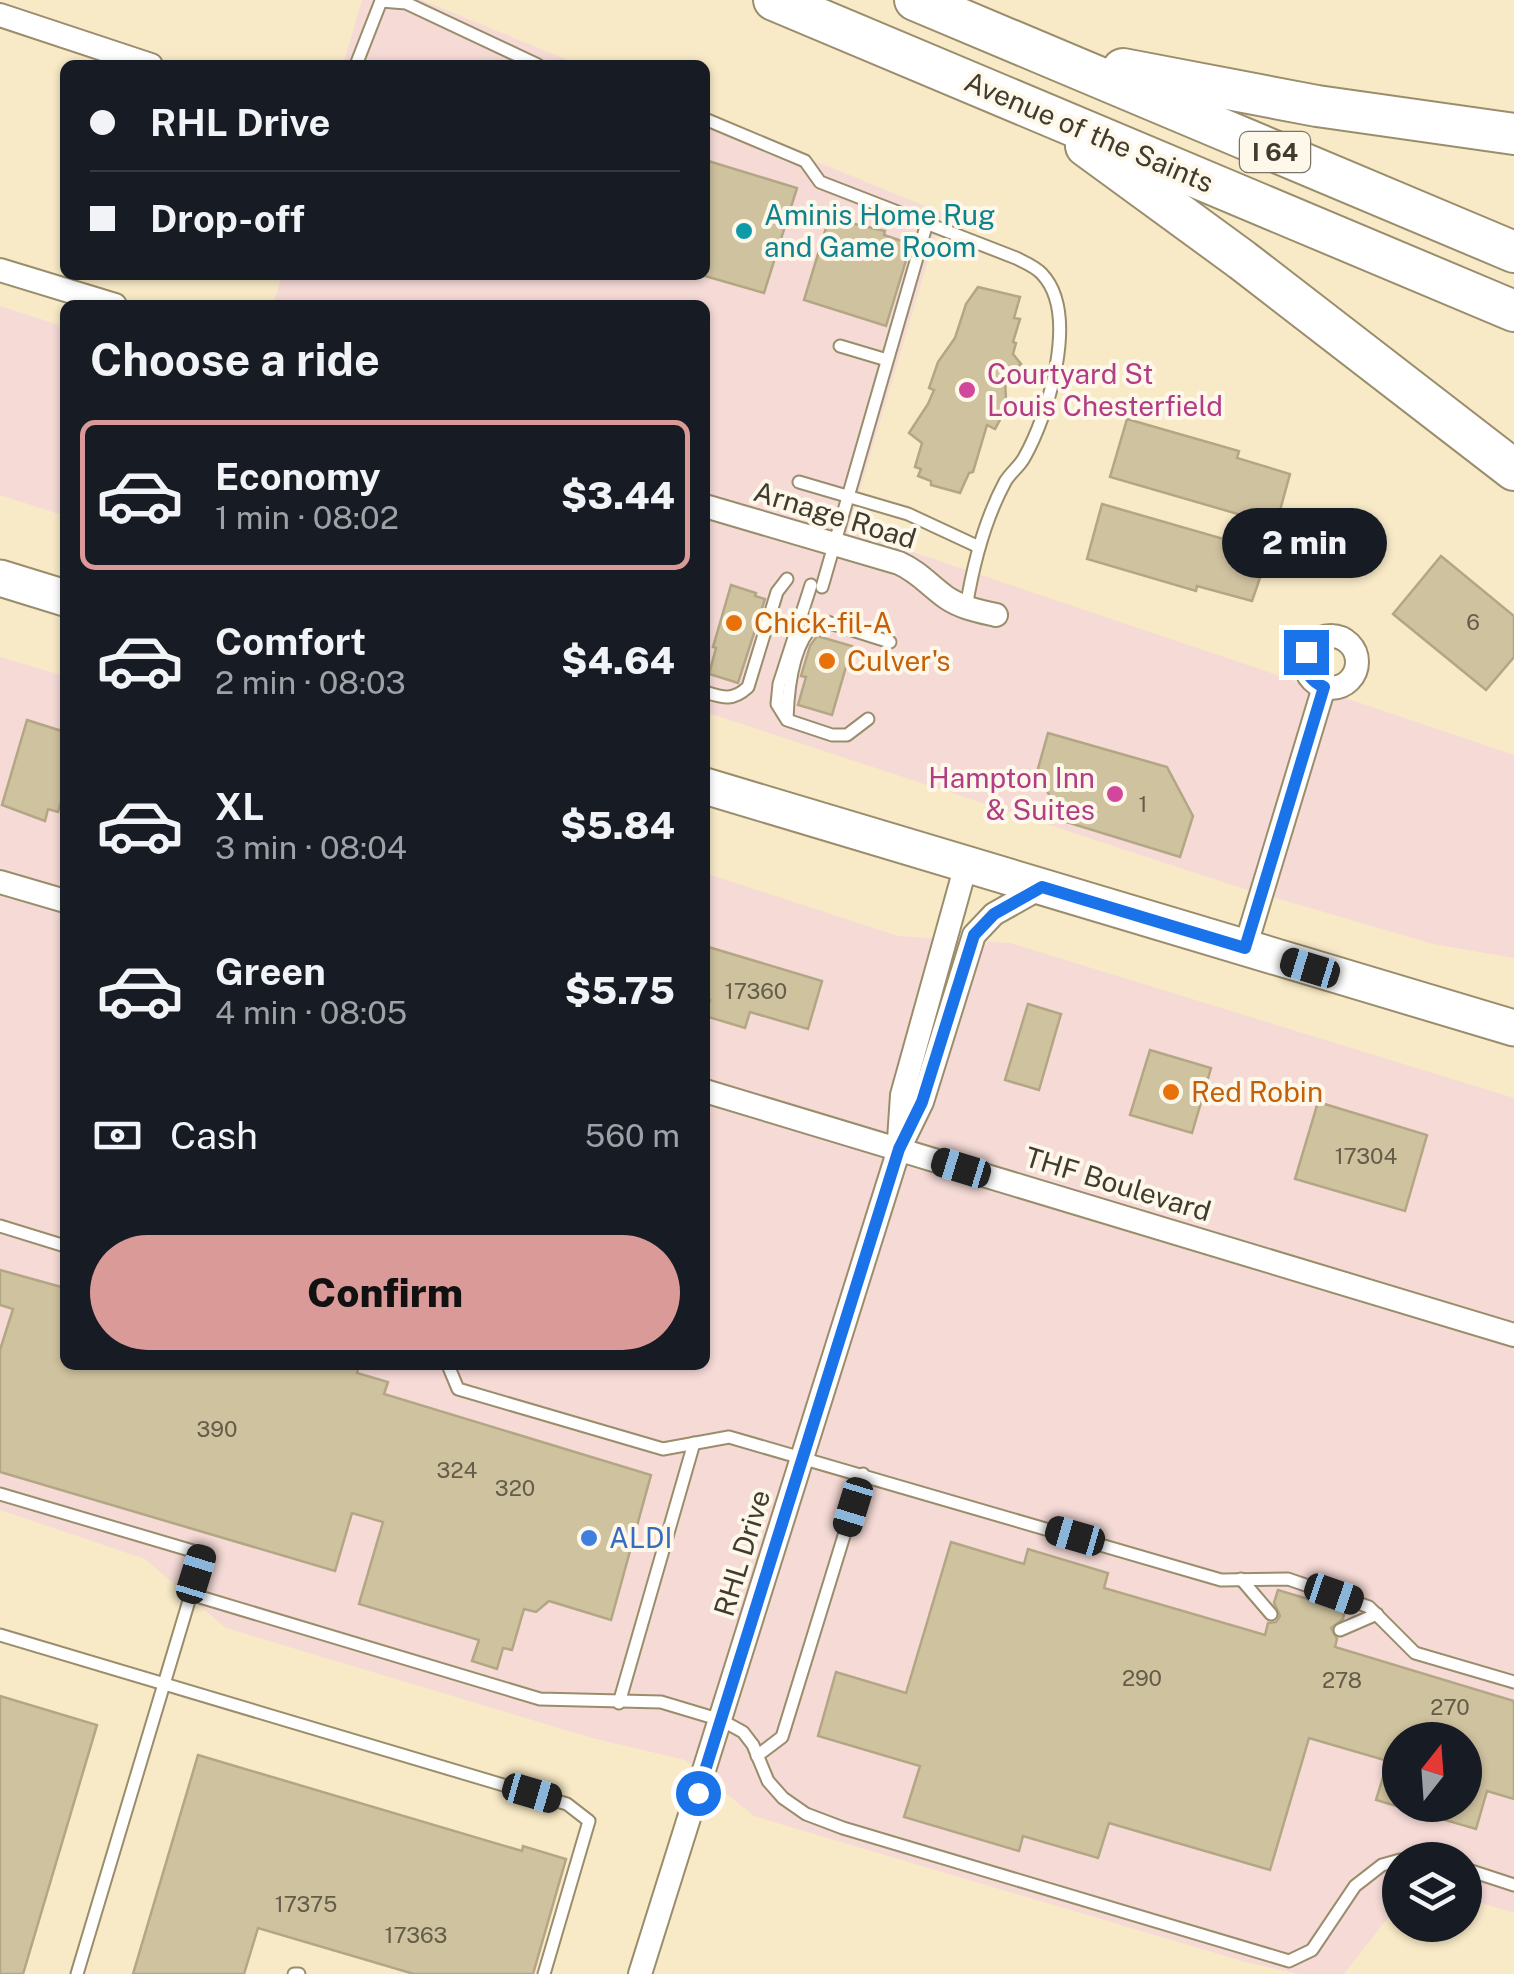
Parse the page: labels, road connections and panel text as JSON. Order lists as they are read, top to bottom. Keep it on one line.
{"streets":{"highway":["Avenue of the Saints","I 64"],"street":["Arnage Road","THF Boulevard","RHL Drive"]},"crossings":[["THF Boulevard","RHL Drive"]],"places":["Aminis Home Rug and Game Room","Courtyard St Louis Chesterfield","Chick-fil-A","Culver's","Hampton Inn & Suites","Red Robin","ALDI"],"house_numbers":["6","1","17360","17304","390","324","320","290","278","270","17375","17363"],"north":"top","page":{"banner":["RHL Drive","Drop-off"],"heading":"Choose a ride","list":[{"name":"Economy","note":"1 min · 08:02","value":"$3.44"},{"name":"Comfort","note":"2 min · 08:03","value":"$4.64"},{"name":"XL","note":"3 min · 08:04","value":"$5.84"},{"name":"Green","note":"4 min · 08:05","value":"$5.75"}],"bubble":"2 min","pay":["Cash","560 m"],"buttons":"Confirm"}}
